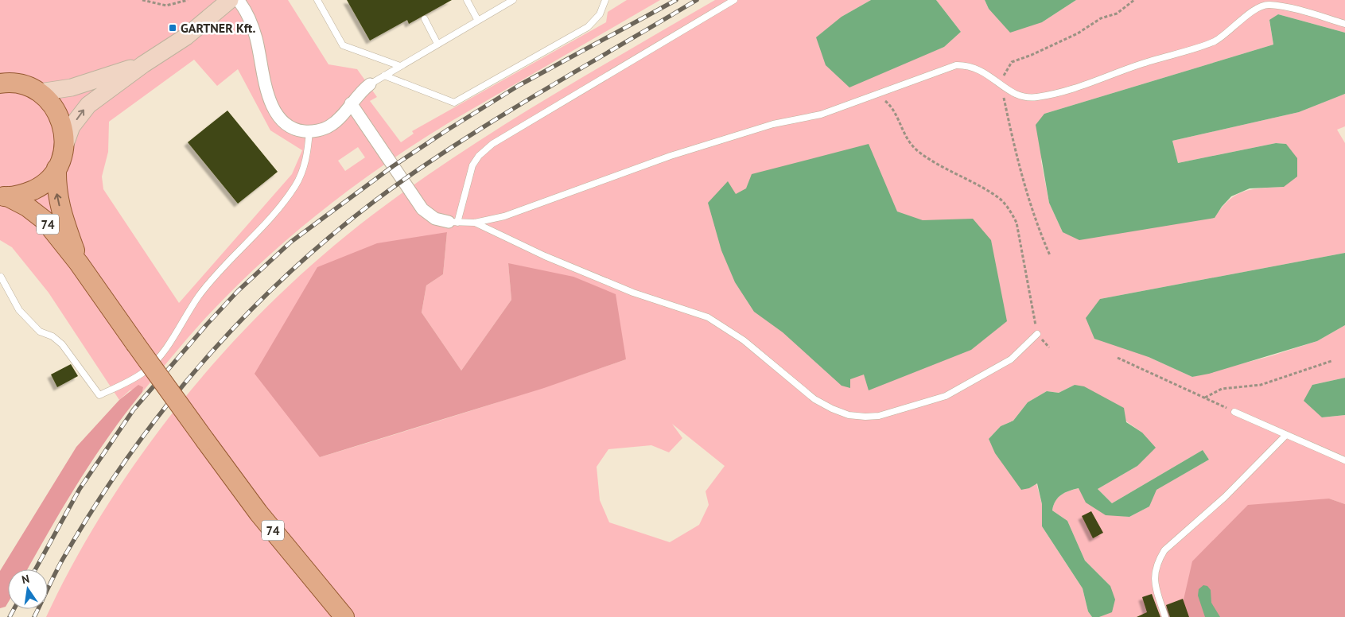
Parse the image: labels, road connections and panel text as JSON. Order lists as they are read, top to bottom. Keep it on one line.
{"streets":{"main road":["74"]},"places":{"transit":["GARTNER Kft."]},"north":"top"}
